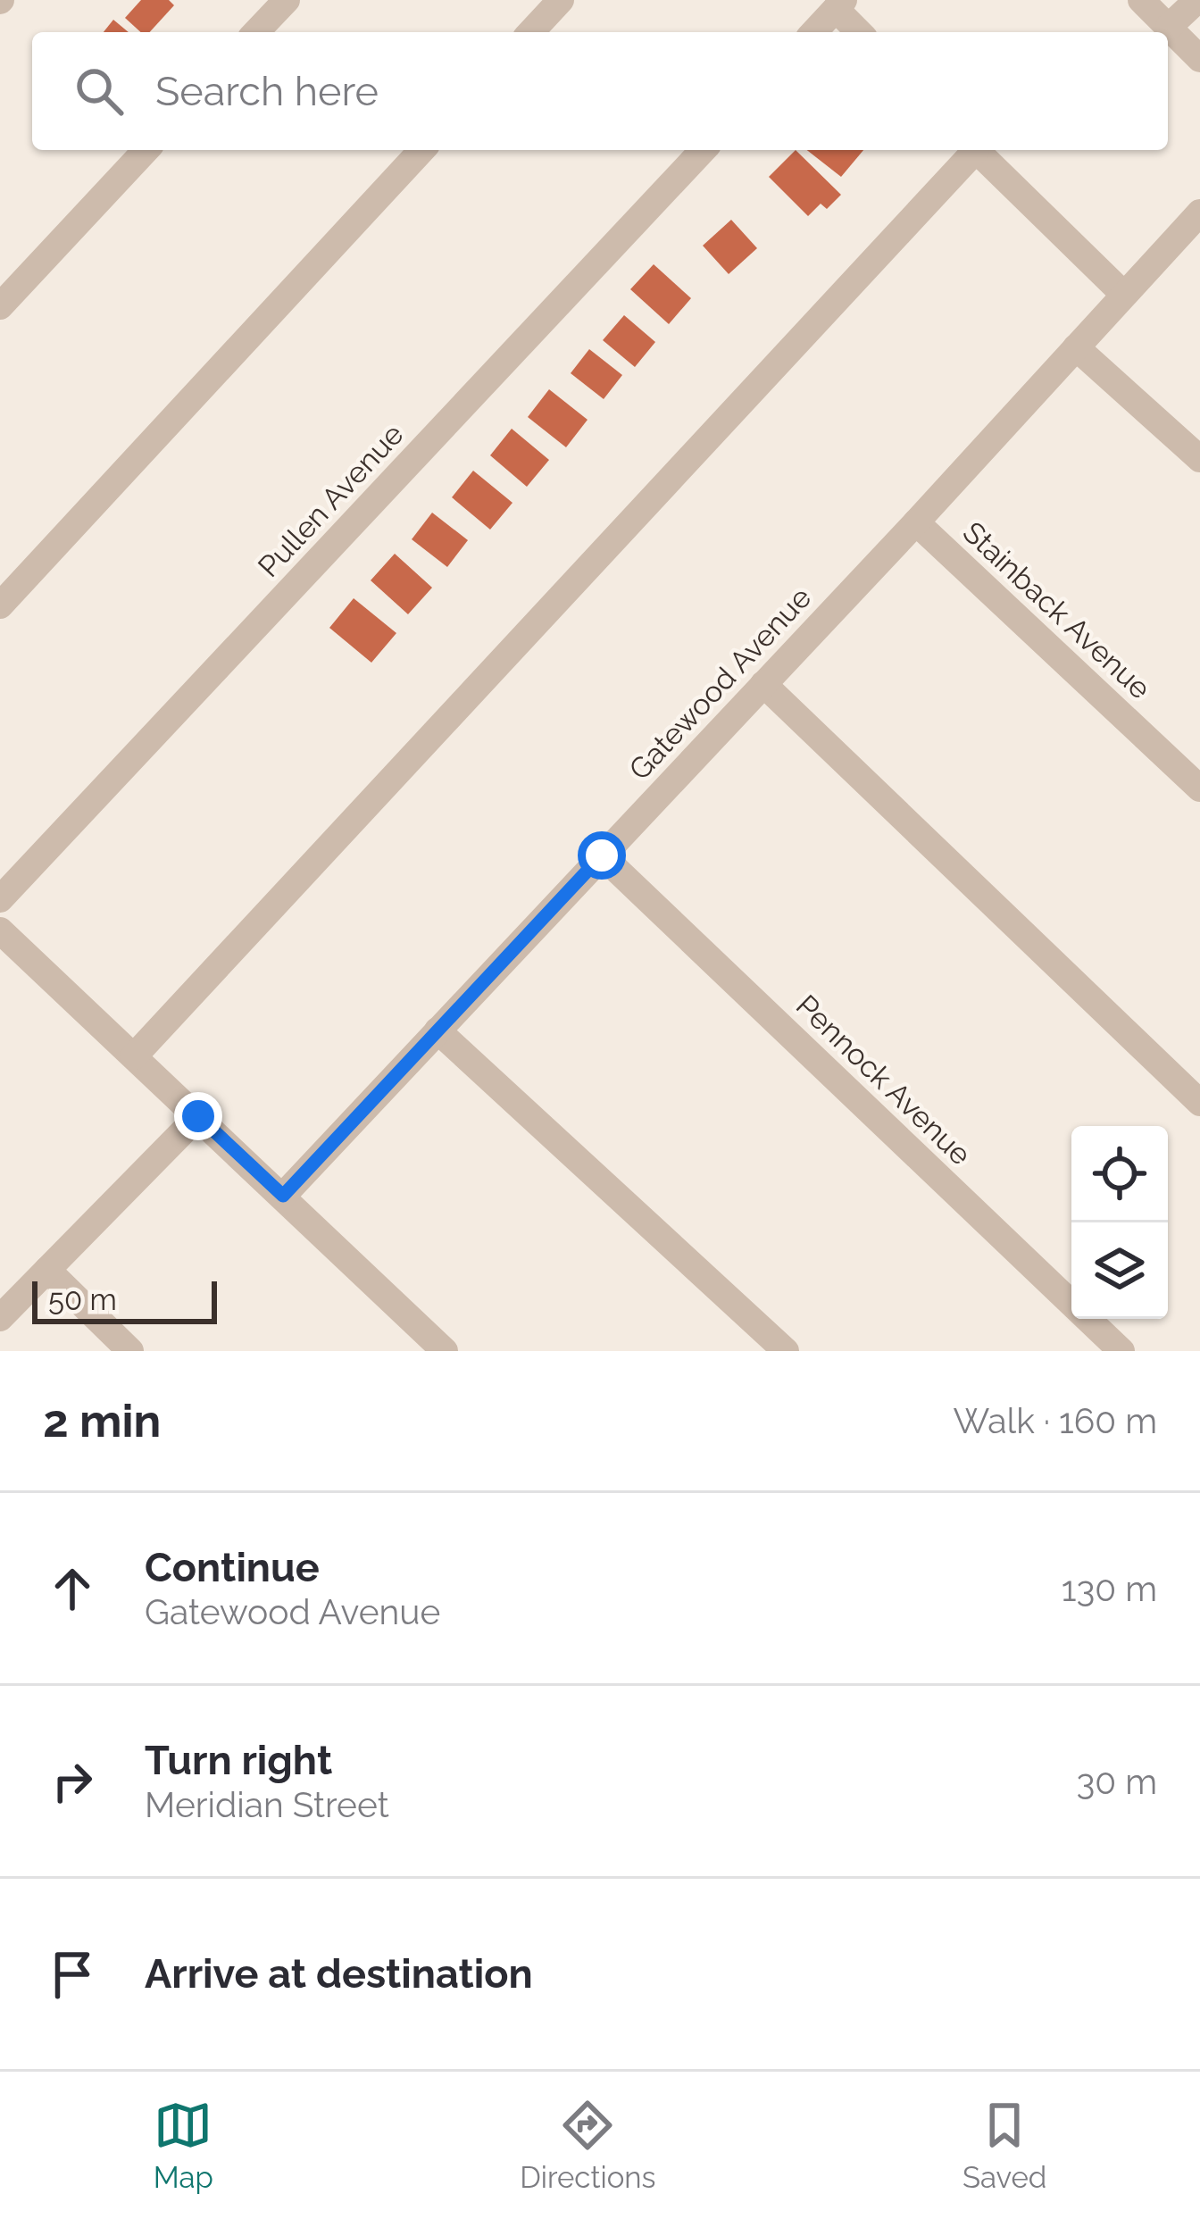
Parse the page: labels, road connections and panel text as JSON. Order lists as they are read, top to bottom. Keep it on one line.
{"streets":{"street":["Pullen Avenue","Stainback Avenue","Gatewood Avenue","Pennock Avenue"]},"crossings":[["Stainback Avenue","Gatewood Avenue"],["Gatewood Avenue","Pennock Avenue"]],"scale_bar":"50 m","page":{"search":"Search here","scale":"50 m","heading":["2 min","Walk · 160 m"],"list":[["Continue","Gatewood Avenue","130 m"],["Turn right","Meridian Street","30 m"],"Arrive at destination"],"nav":["Map","Directions","Saved"]}}
